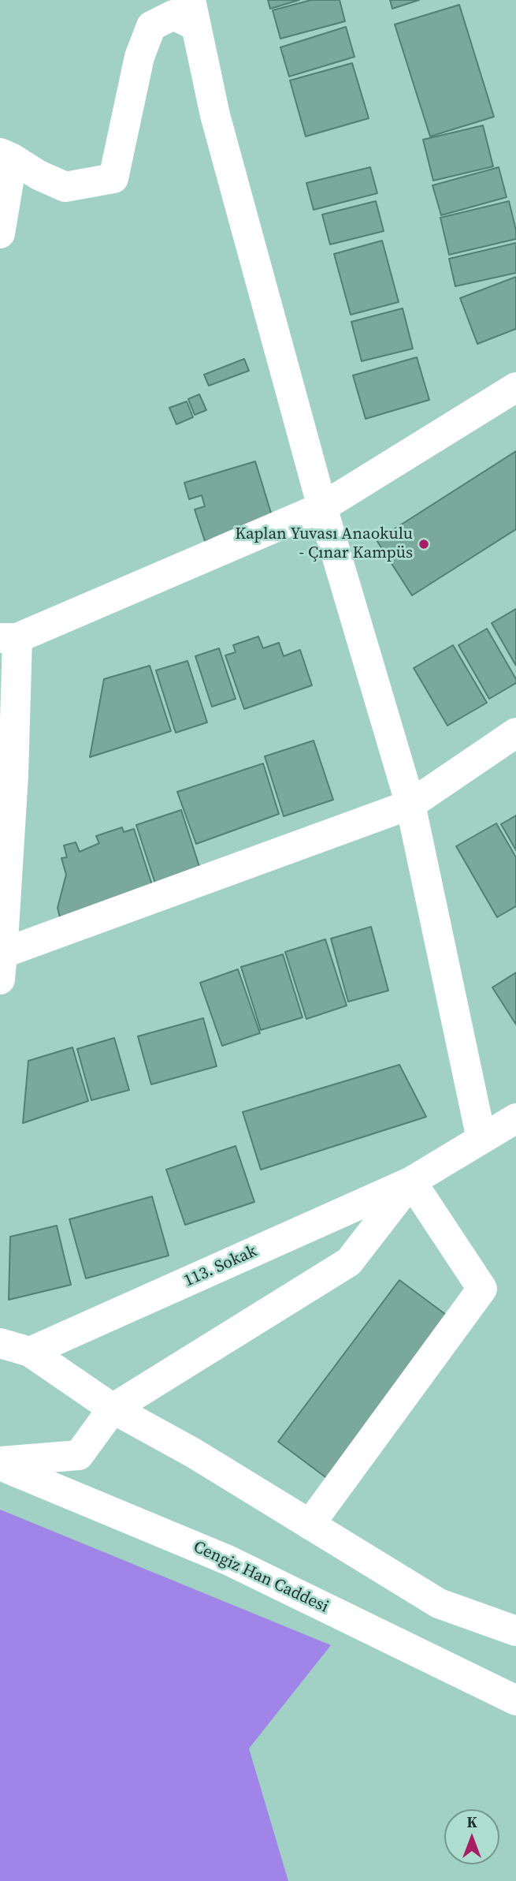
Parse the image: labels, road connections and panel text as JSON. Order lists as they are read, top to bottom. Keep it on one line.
{"streets":{"street":["113. Sokak","Cengiz Han Caddesi"]},"places":["Kaplan Yuvası Anaokulu - Çınar Kampüs"],"north":"top"}
